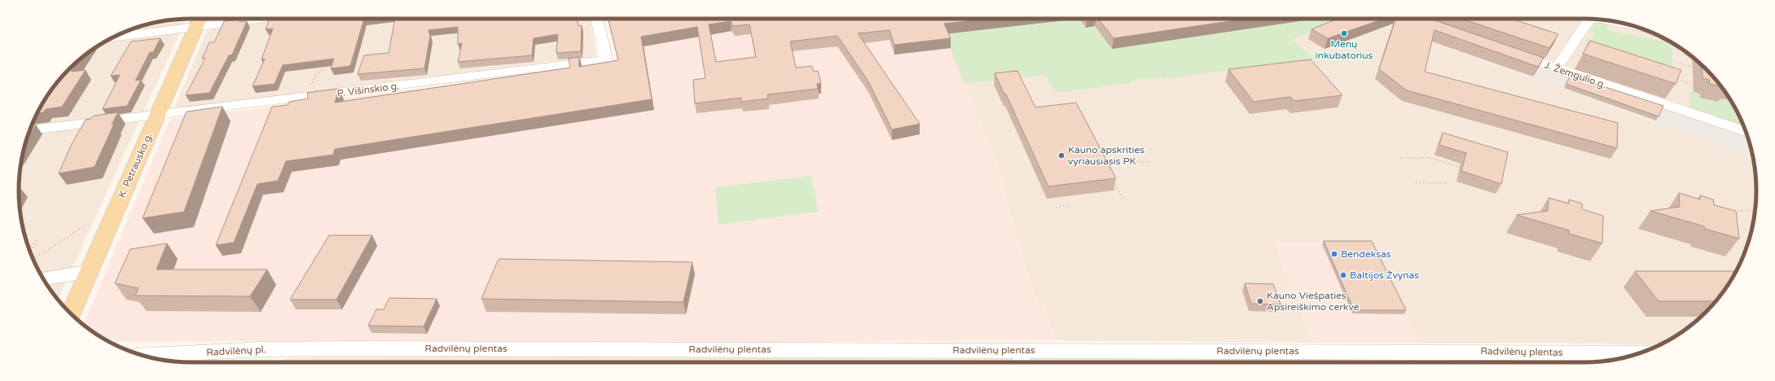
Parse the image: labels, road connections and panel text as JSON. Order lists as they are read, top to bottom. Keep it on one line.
{"streets":{"main road":["K. Petrausko g."],"street":["J. Žemgulio g.","P. Višinskio g.","Radvilėnų plentas","Radvilėnų pl."]},"crossings":[["P. Višinskio g.","K. Petrausko g."],["Radvilėnų plentas","Radvilėnų pl."]],"places":["Menų inkubatorius","Kauno apskrities vyriausiasis PK","Bendeksas","Baltijos Žvynas","Kauno Viešpaties Apsireiškimo cerkvė"]}
